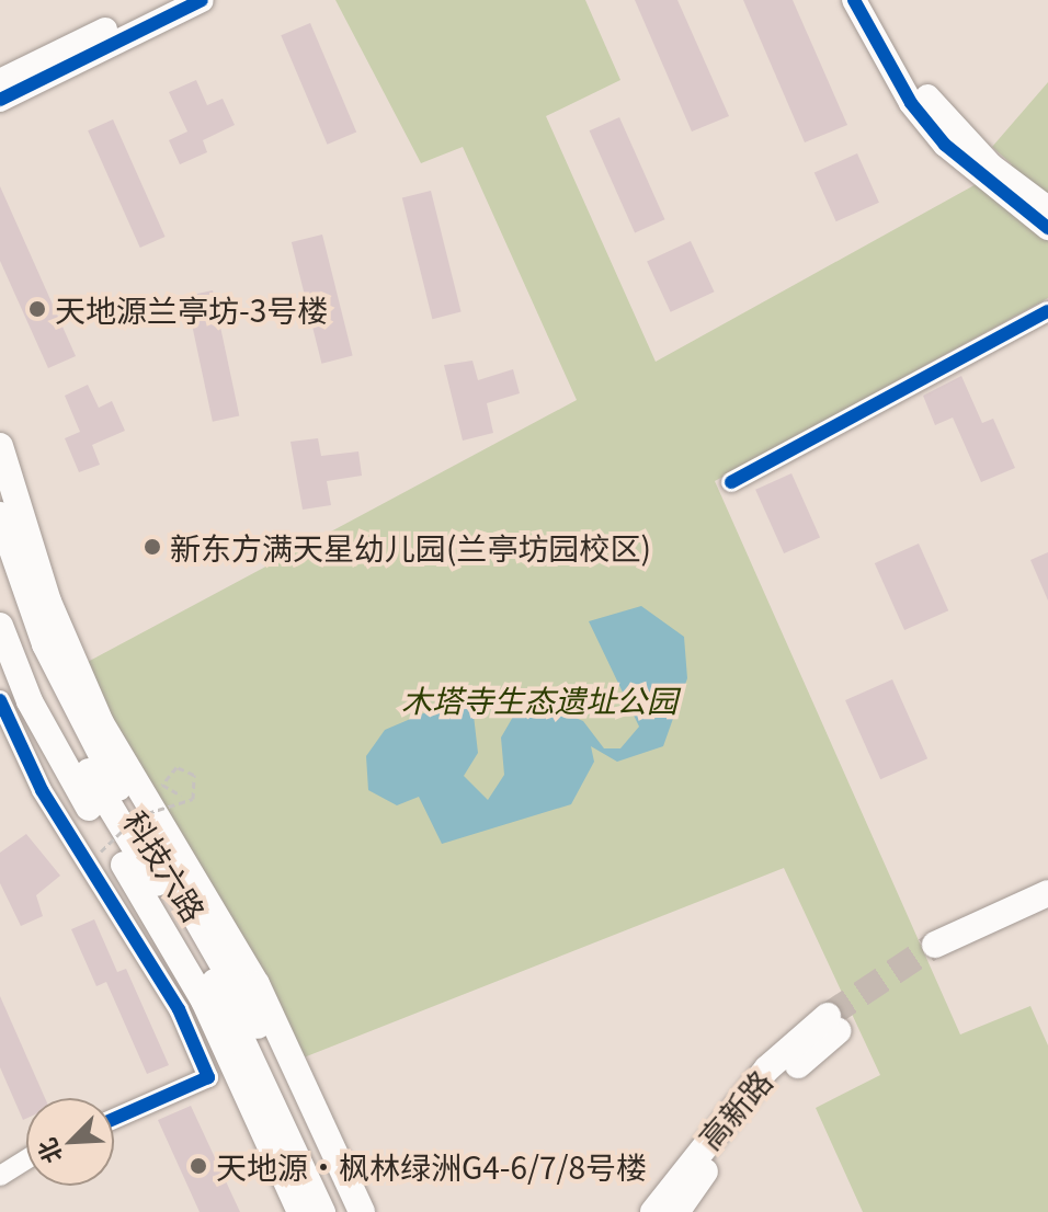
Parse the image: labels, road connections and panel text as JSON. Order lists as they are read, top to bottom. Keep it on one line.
{"streets":{"main road":["科技六路","高新路"]},"parks":["木塔寺生态遗址公园"],"places":["天地源兰亭坊-3号楼","新东方满天星幼儿园(兰亭坊园校区)","天地源·枫林绿洲G4-6/7/8号楼"],"north":"bottom left"}
